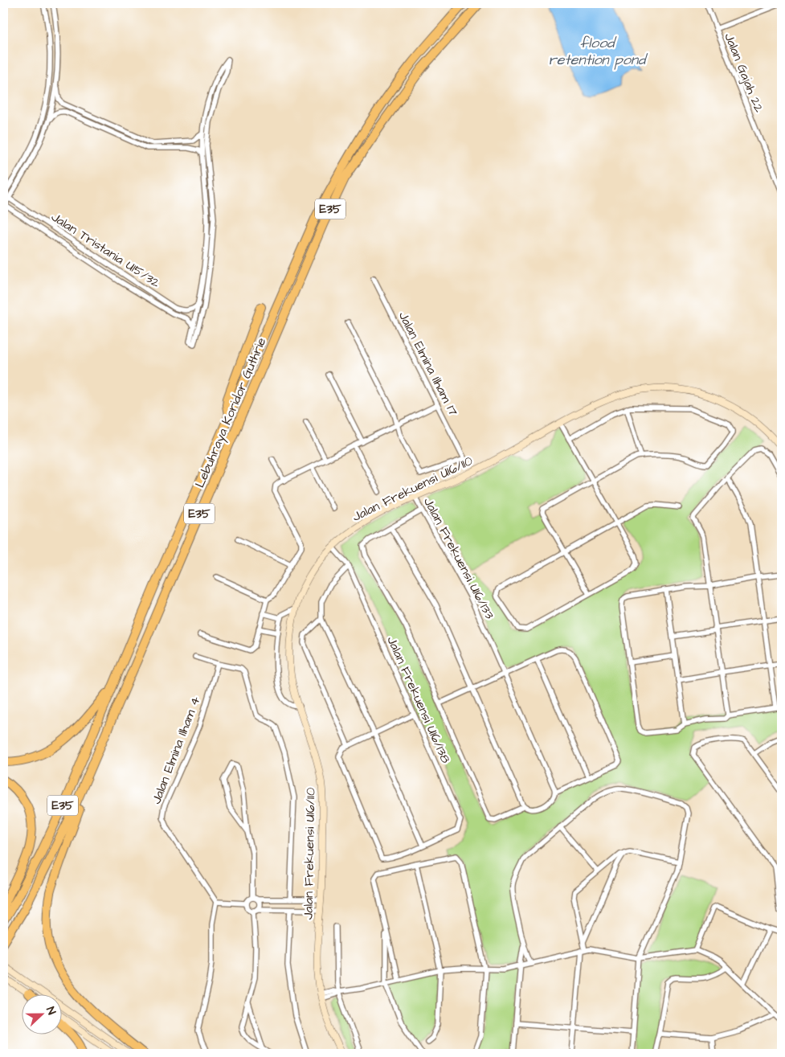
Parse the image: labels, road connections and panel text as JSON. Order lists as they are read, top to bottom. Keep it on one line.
{"streets":{"highway":["E35","Lebuhraya Koridor Guthrie"],"street":["Jalan Gajah 22","Jalan Tristania U15/32","Jalan Elmina Ilham 17","Jalan Frekuensi U16/110","Jalan Frekuensi U16/133","Jalan Frekuensi U16/138","Jalan Elmina Ilham 4"]},"crossings":[["Jalan Frekuensi U16/110","Jalan Frekuensi U16/133"],["Jalan Frekuensi U16/110","Jalan Frekuensi U16/138"]],"water":["flood retention pond"],"north":"right"}
